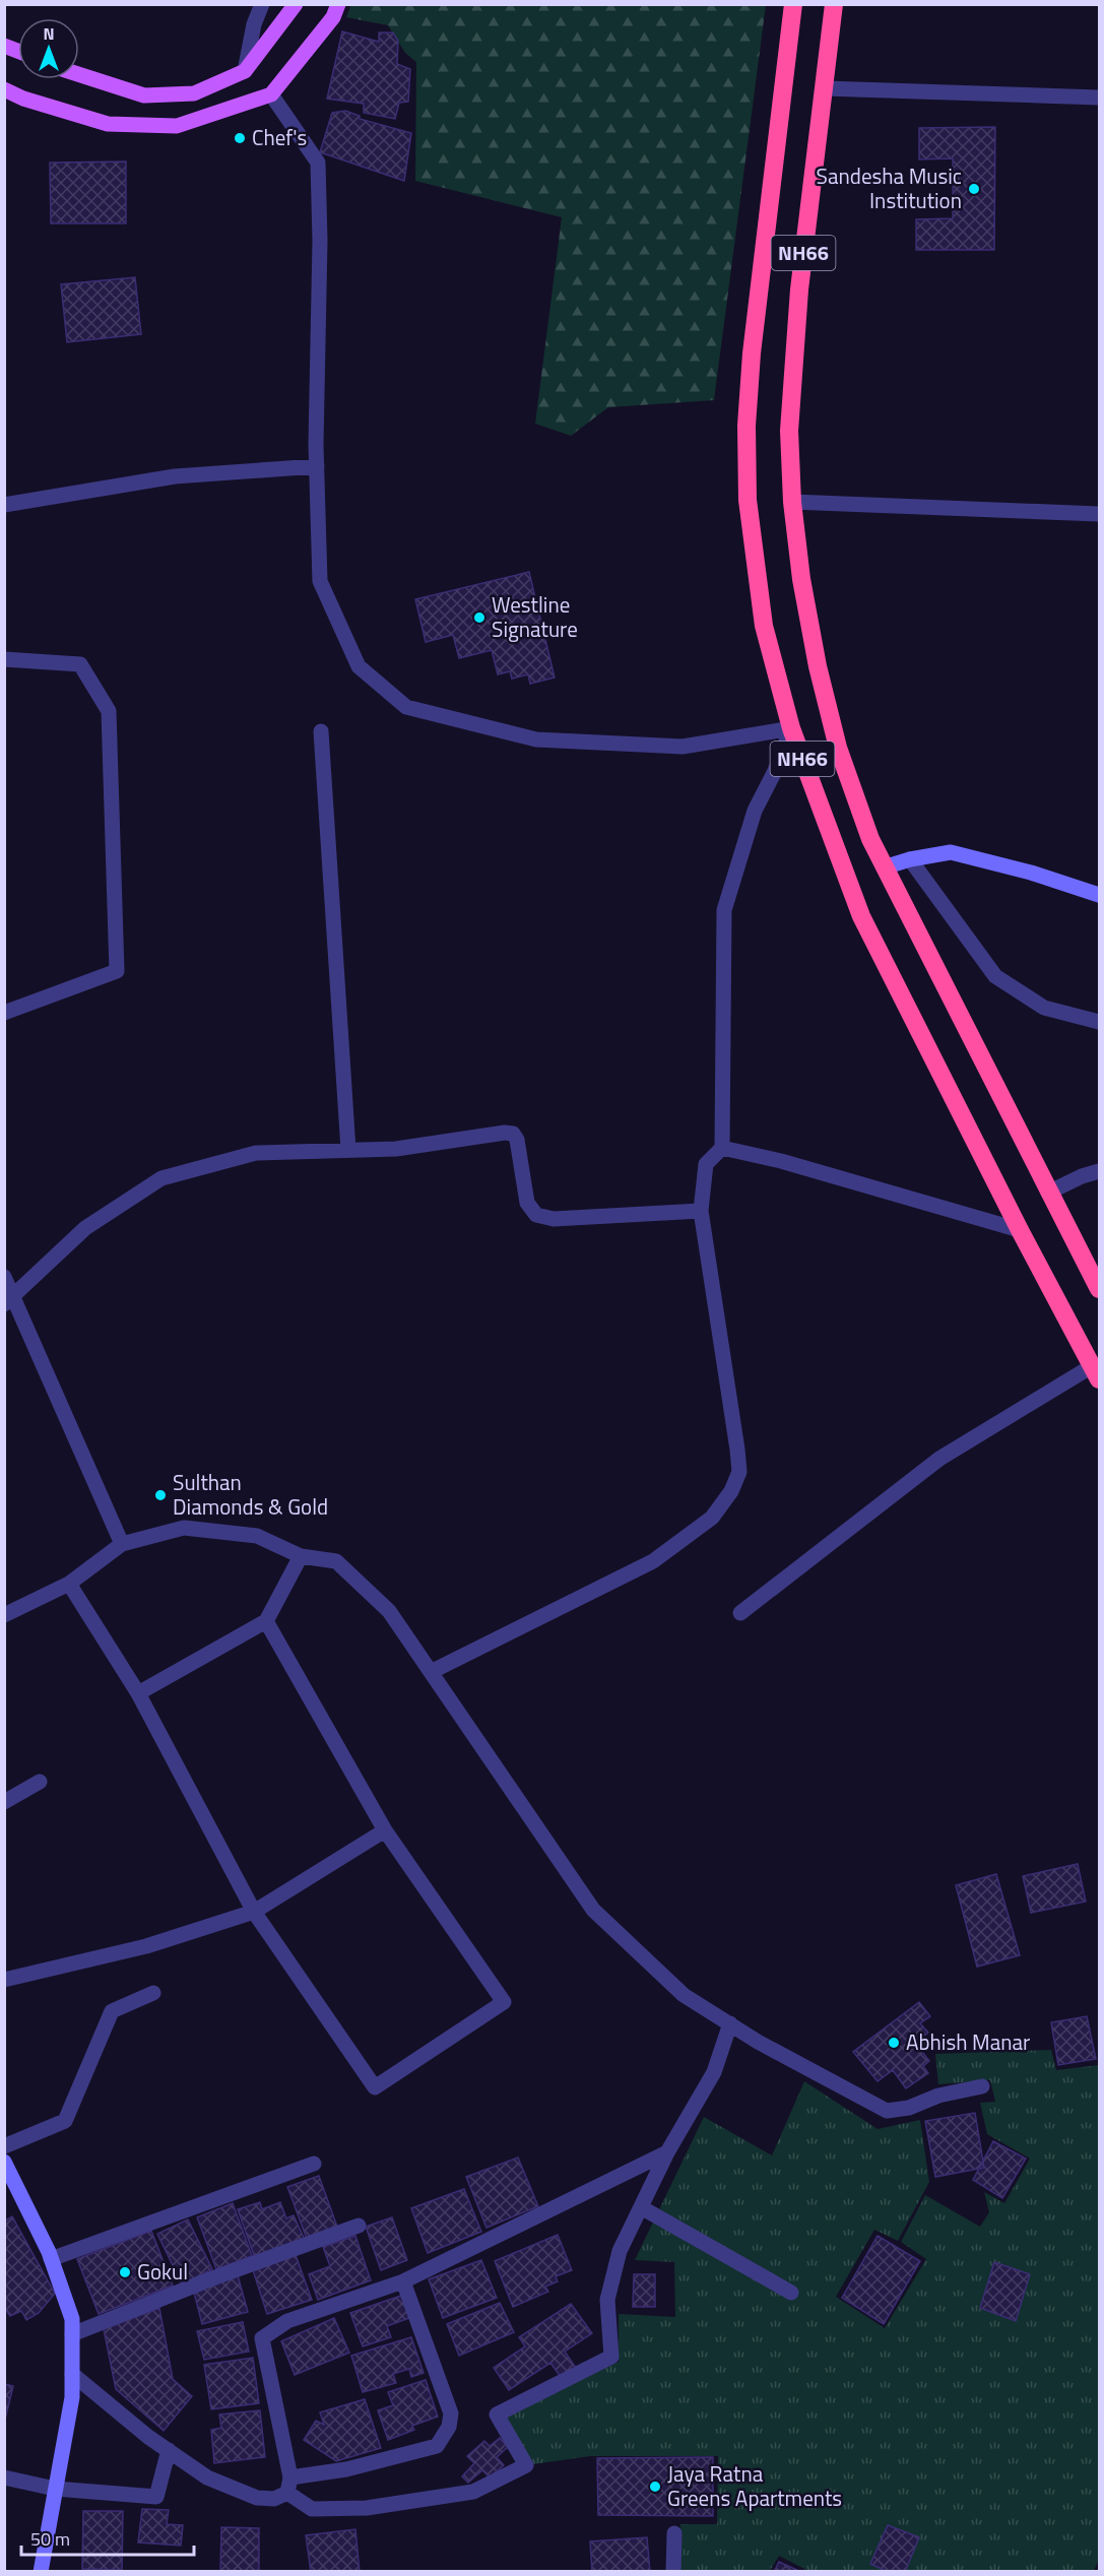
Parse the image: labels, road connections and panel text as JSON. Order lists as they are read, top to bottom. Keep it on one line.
{"streets":{"highway":["NH66"]},"places":["Chef's","Sandesha Music Institution","Westline Signature","Sulthan Diamonds & Gold","Abhish Manar","Gokul","Jaya Ratna Greens Apartments"],"scale_bar":"50 m","north":"top"}
